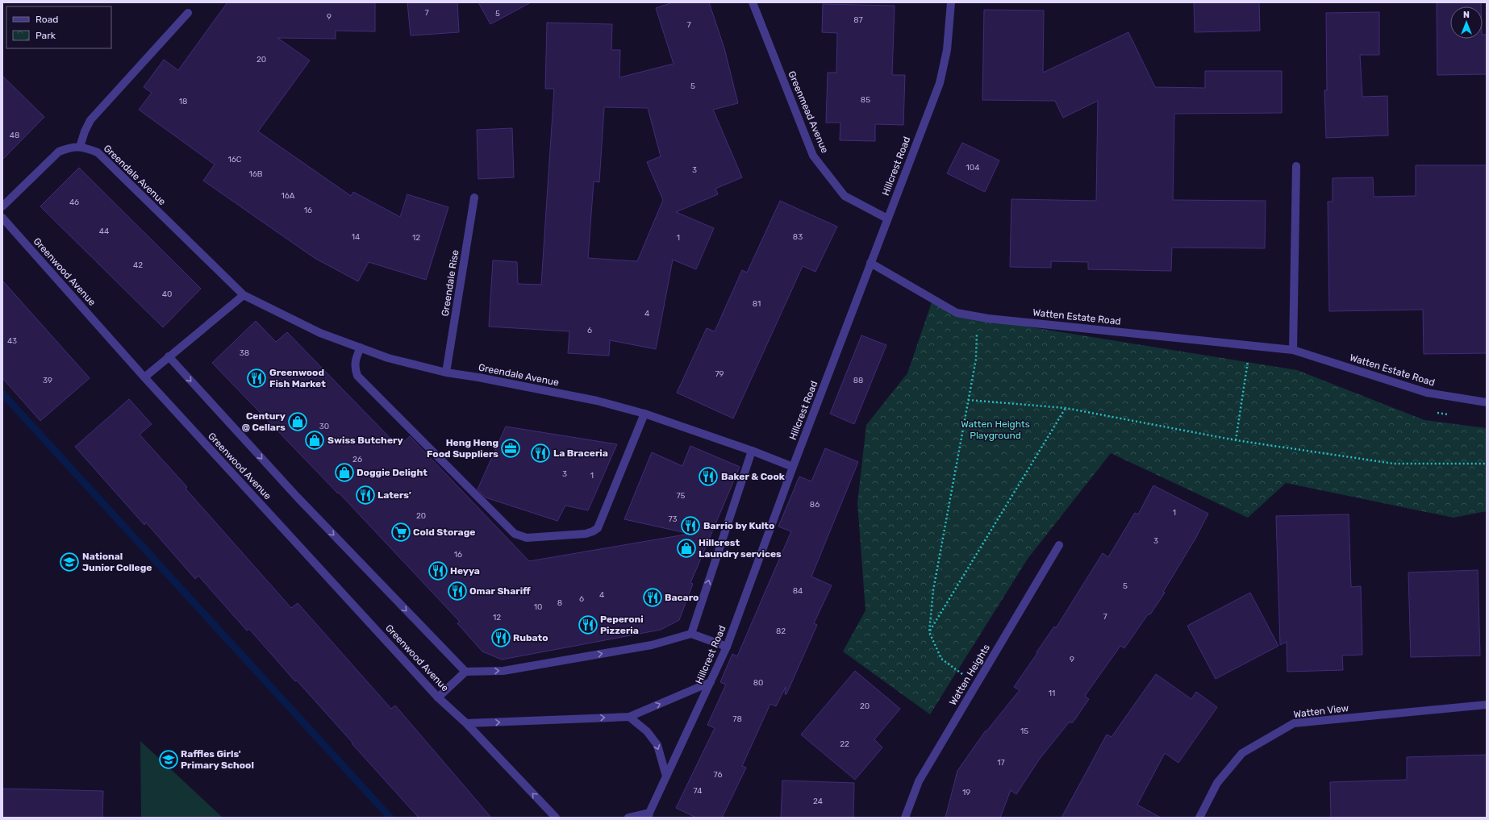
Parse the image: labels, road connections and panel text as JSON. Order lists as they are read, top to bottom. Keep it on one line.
{"streets":{"street":["Greenmead Avenue","Hillcrest Road","Greendale Avenue","Greenwood Avenue","Greendale Rise","Watten Estate Road","Watten Heights","Watten View"]},"crossings":[["Greenmead Avenue","Hillcrest Road"],["Hillcrest Road","Greendale Avenue"],["Hillcrest Road","Watten Estate Road"],["Greendale Avenue","Greendale Rise"]],"parks":["Watten Heights Playground"],"places":{"restaurant":["Greenwood Fish Market","La Braceria","Baker & Cook","Laters’","Barrio by Kulto","Heyya","Omar Shariff","Bacaro","Peperoni Pizzeria","Rubato"],"shop":["Century @ Cellars","Swiss Butchery","Doggie Delight","Hillcrest Laundry services"],"office":["Heng Heng Food Suppliers"],"supermarket":["Cold Storage"],"school or university":["National Junior College","Raffles Girls' Primary School"]},"house_numbers":["7","5","9","87","7","20","5","85","18","48","16C","104","3","16B","16A","46","16","44","14","83","12","1","42","40","81","4","6","43","38","79","39","88","30","26","3","1","75","86","1","20","73","3","16","5","84","4","6","8","10","7","12","82","9","80","11","20","78","15","22","17","76","74","19","24"],"legend":["Road","Park"],"north":"top"}
